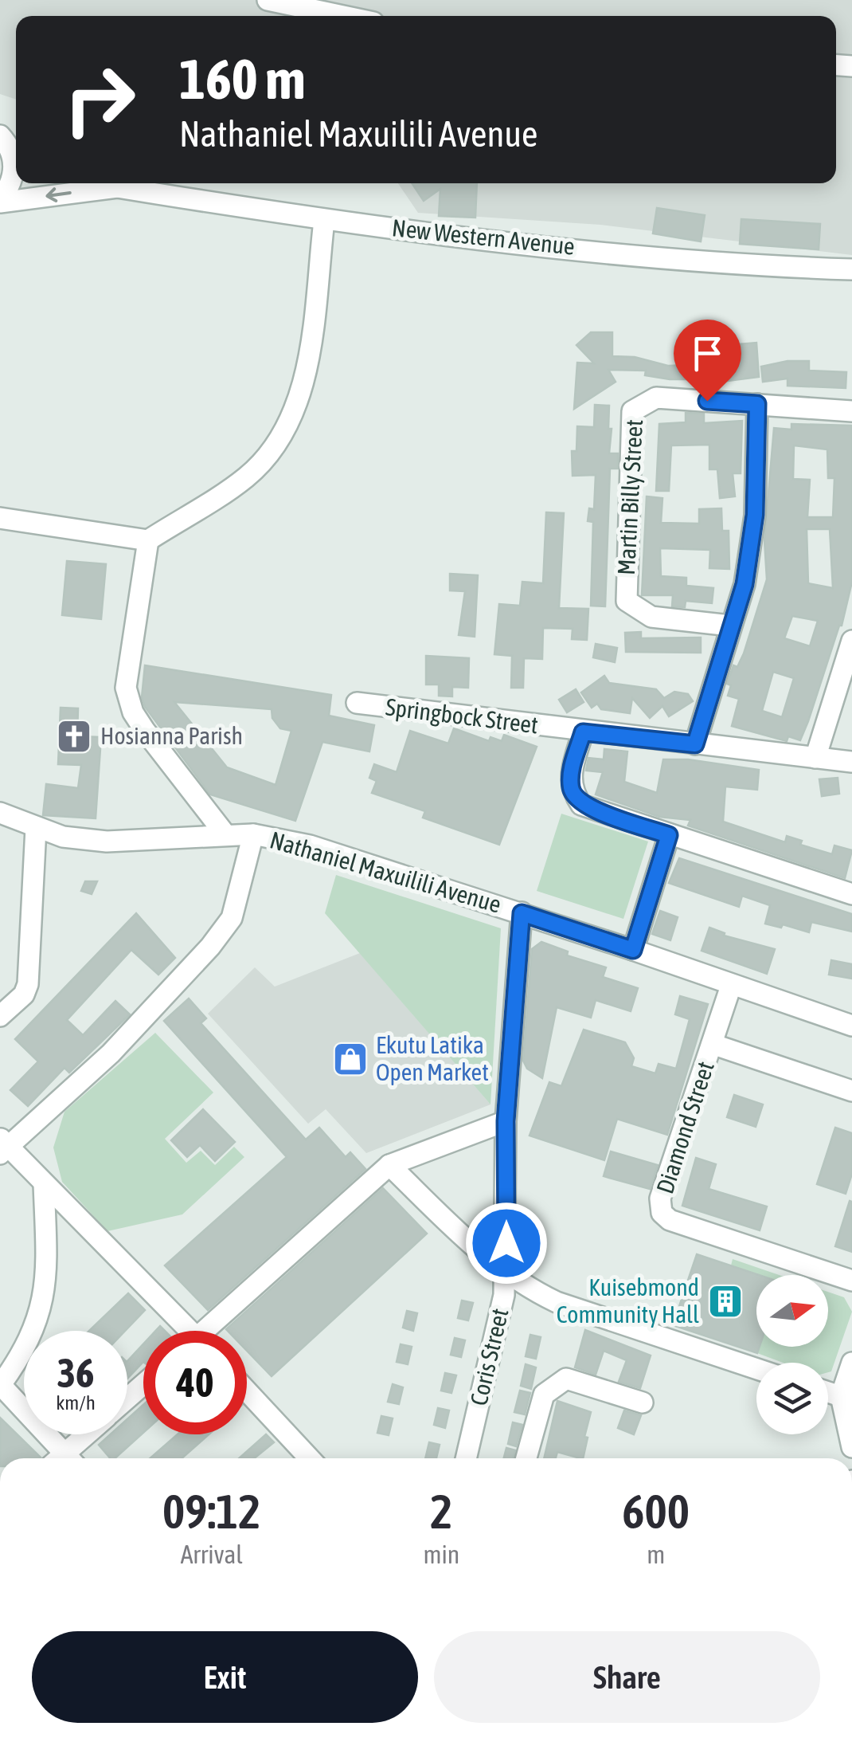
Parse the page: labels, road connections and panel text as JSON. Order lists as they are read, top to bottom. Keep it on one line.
{"streets":{"street":["New Western Avenue","Martin Billy Street","Springbock Street","Nathaniel Maxuilili Avenue","Diamond Street","Coris Street"]},"crossings":[["Nathaniel Maxuilili Avenue","Diamond Street"],["Nathaniel Maxuilili Avenue","Coris Street"]],"places":{"church":["Hosianna Parish"],"shop":["Ekutu Latika Open Market"],"building":["Kuisebmond Community Hall"]},"north":"right","page":{"turn":["160 m","Nathaniel Maxuilili Avenue"],"speed":"36 km/h","limit":"40","eta":["09:12","Arrival","2","min","600","m"],"buttons":["Exit","Share"]}}
